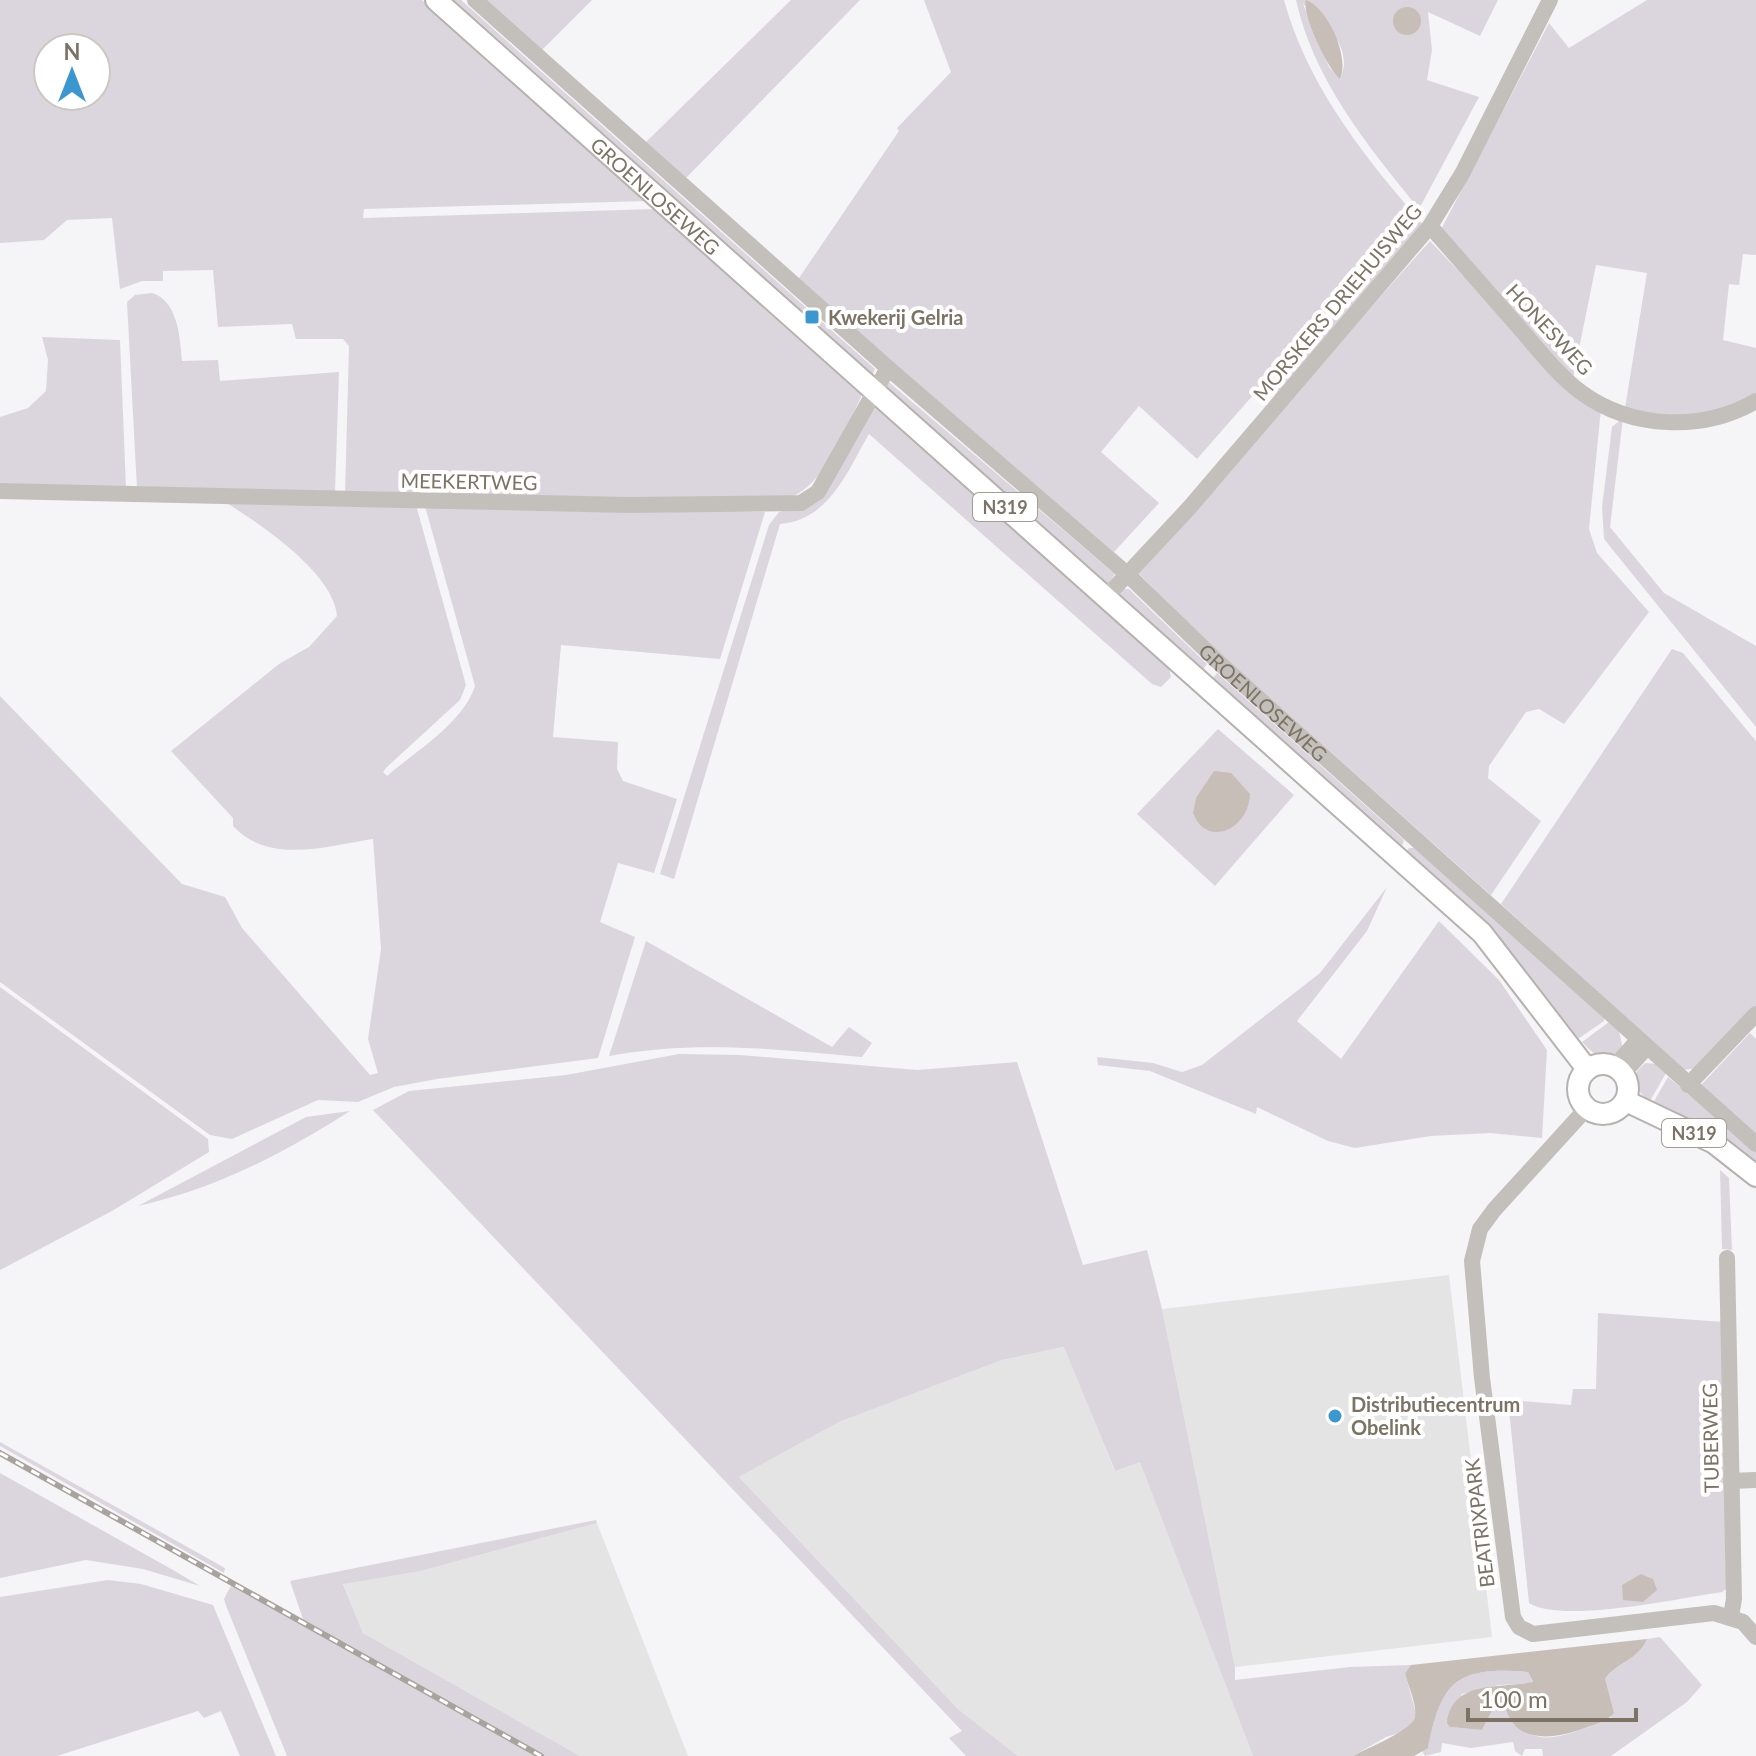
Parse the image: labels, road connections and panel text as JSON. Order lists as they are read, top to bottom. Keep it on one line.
{"streets":{"main road":["GROENLOSEWEG","N319"],"street":["MORSKERS DRIEHUISWEG","HONESWEG","MEEKERTWEG","TUBERWEG","BEATRIXPARK"]},"crossings":[["GROENLOSEWEG","MORSKERS DRIEHUISWEG"],["GROENLOSEWEG","MEEKERTWEG"],["GROENLOSEWEG","N319"],["GROENLOSEWEG","BEATRIXPARK"],["MORSKERS DRIEHUISWEG","HONESWEG"],["N319","BEATRIXPARK"],["TUBERWEG","BEATRIXPARK"]],"places":{"transit":["Kwekerij Gelria"],"other":["Distributiecentrum Obelink"]},"scale_bar":"100 m","north":"top"}
